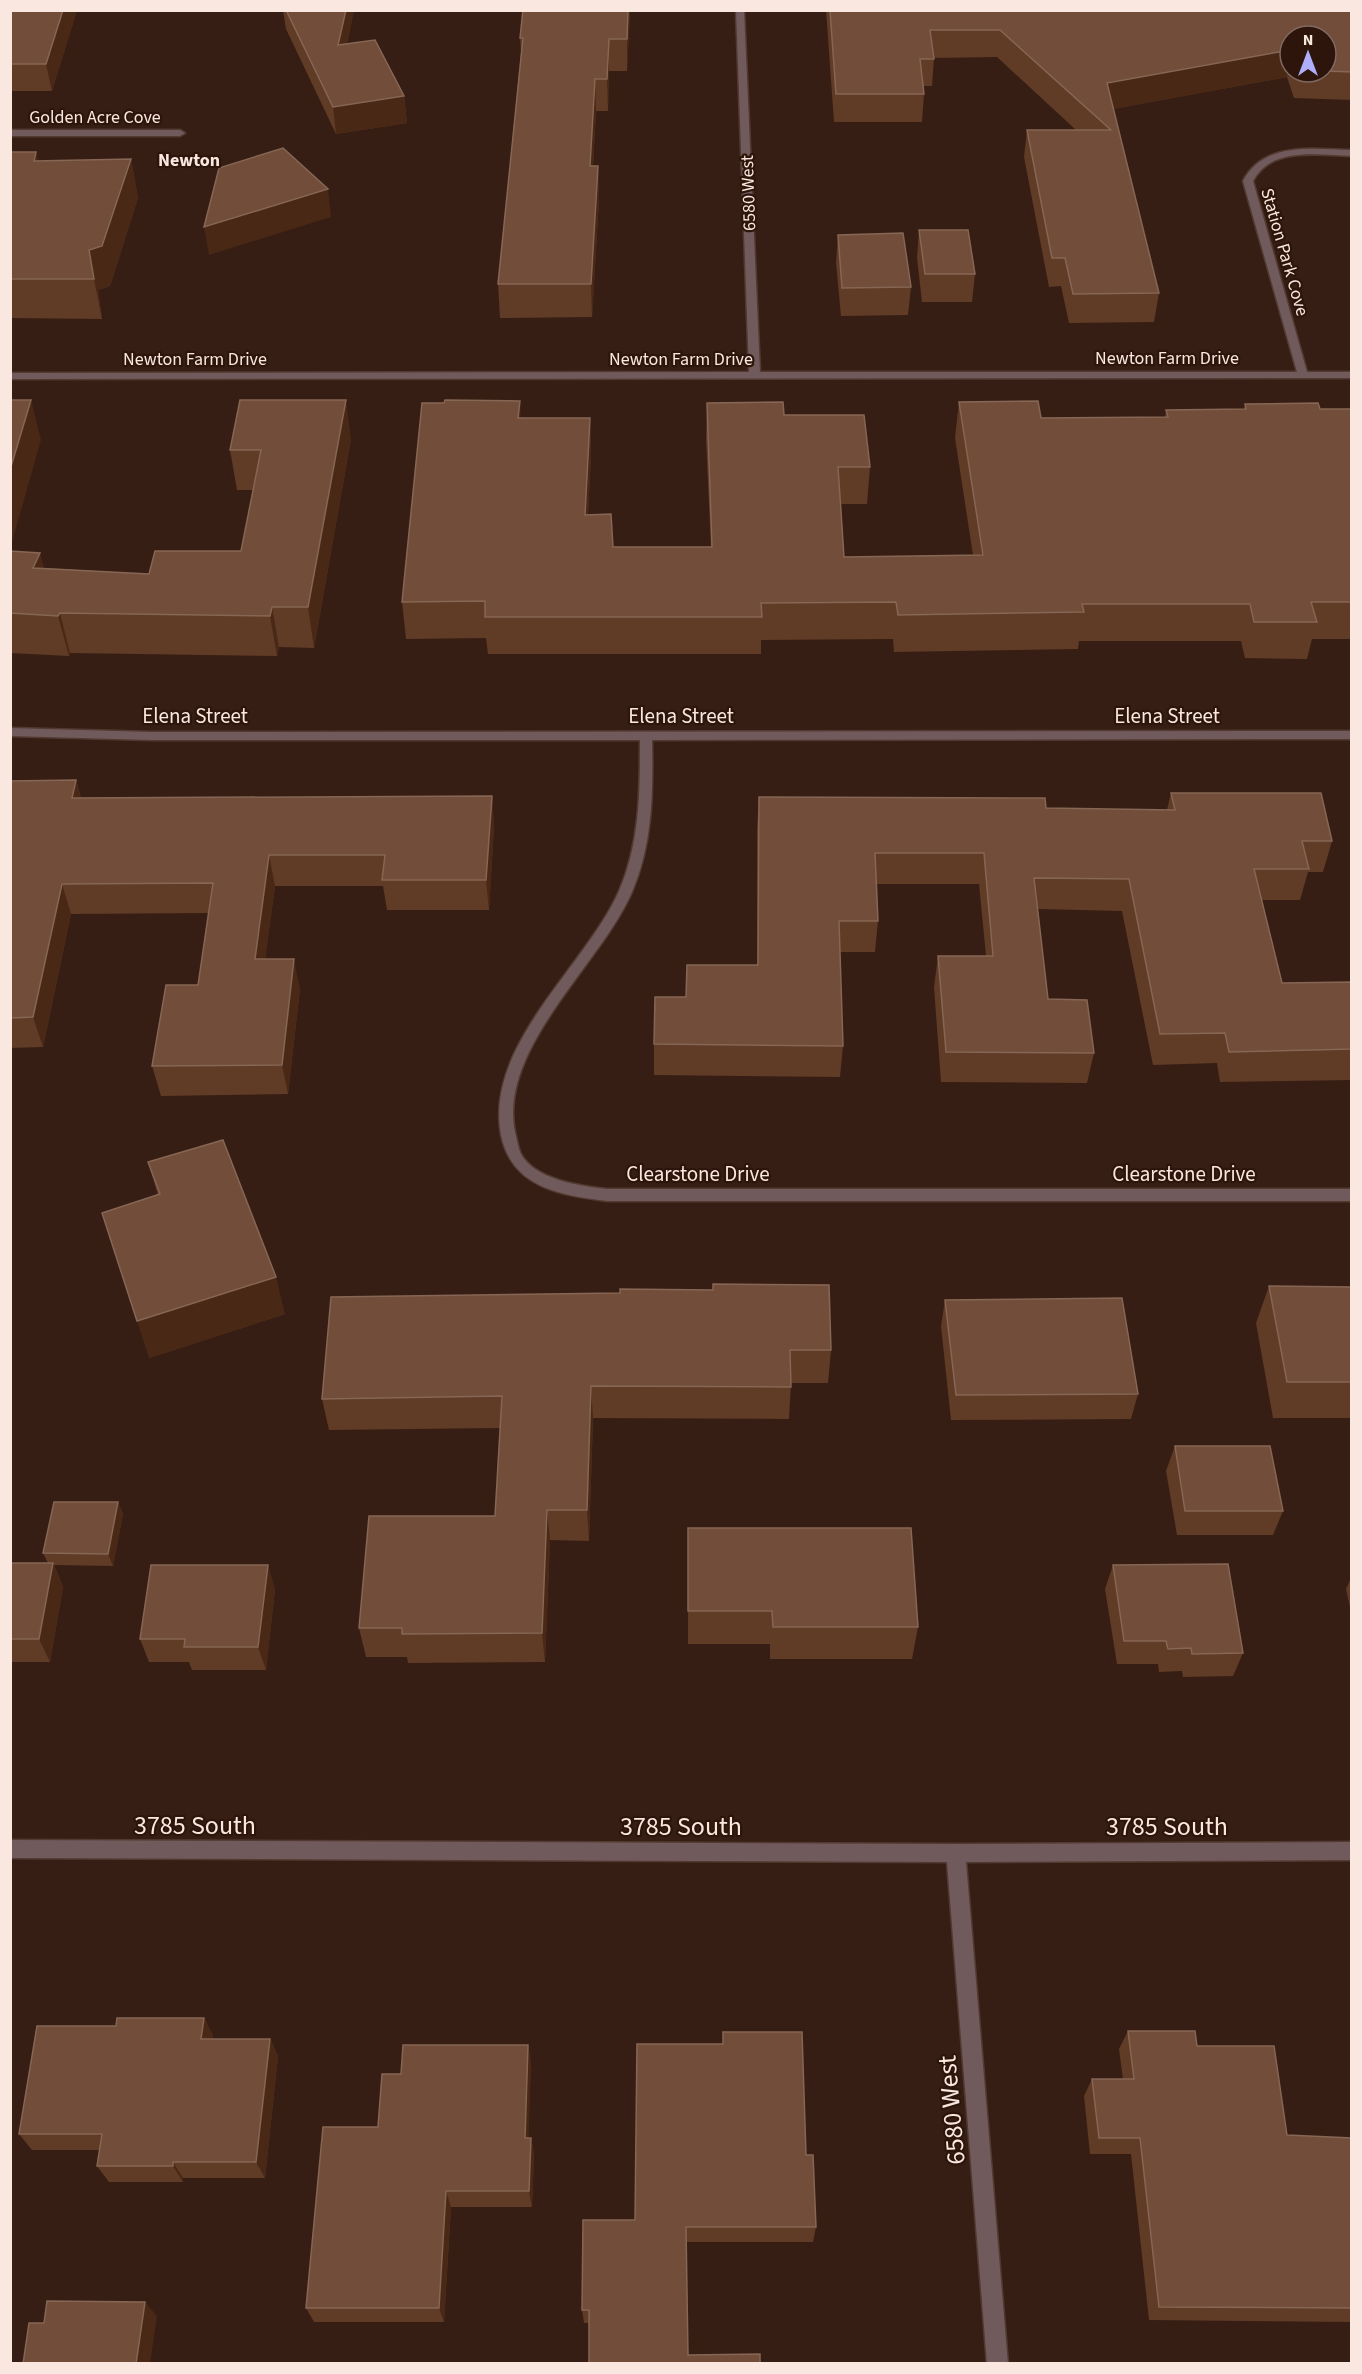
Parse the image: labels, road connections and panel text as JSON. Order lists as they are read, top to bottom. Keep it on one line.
{"streets":{"street":["Golden Acre Cove","6580 West","Station Park Cove","Newton Farm Drive","Elena Street","Clearstone Drive","3785 South"]},"crossings":[["6580 West","Newton Farm Drive"],["6580 West","3785 South"],["Station Park Cove","Newton Farm Drive"],["Elena Street","Clearstone Drive"]],"districts":["Newton"],"north":"top"}
